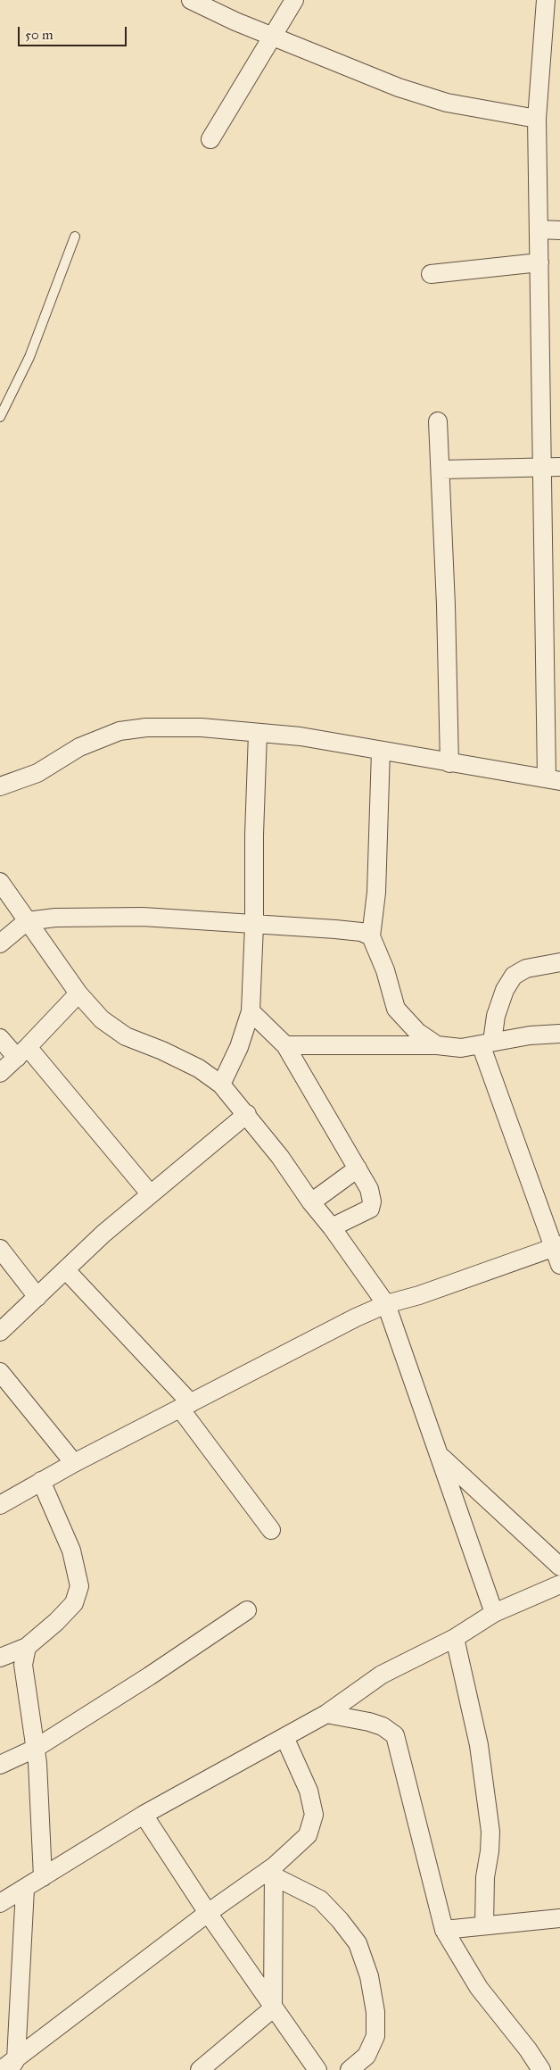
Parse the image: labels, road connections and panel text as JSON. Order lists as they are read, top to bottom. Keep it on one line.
{"scale_bar":"50 m"}
